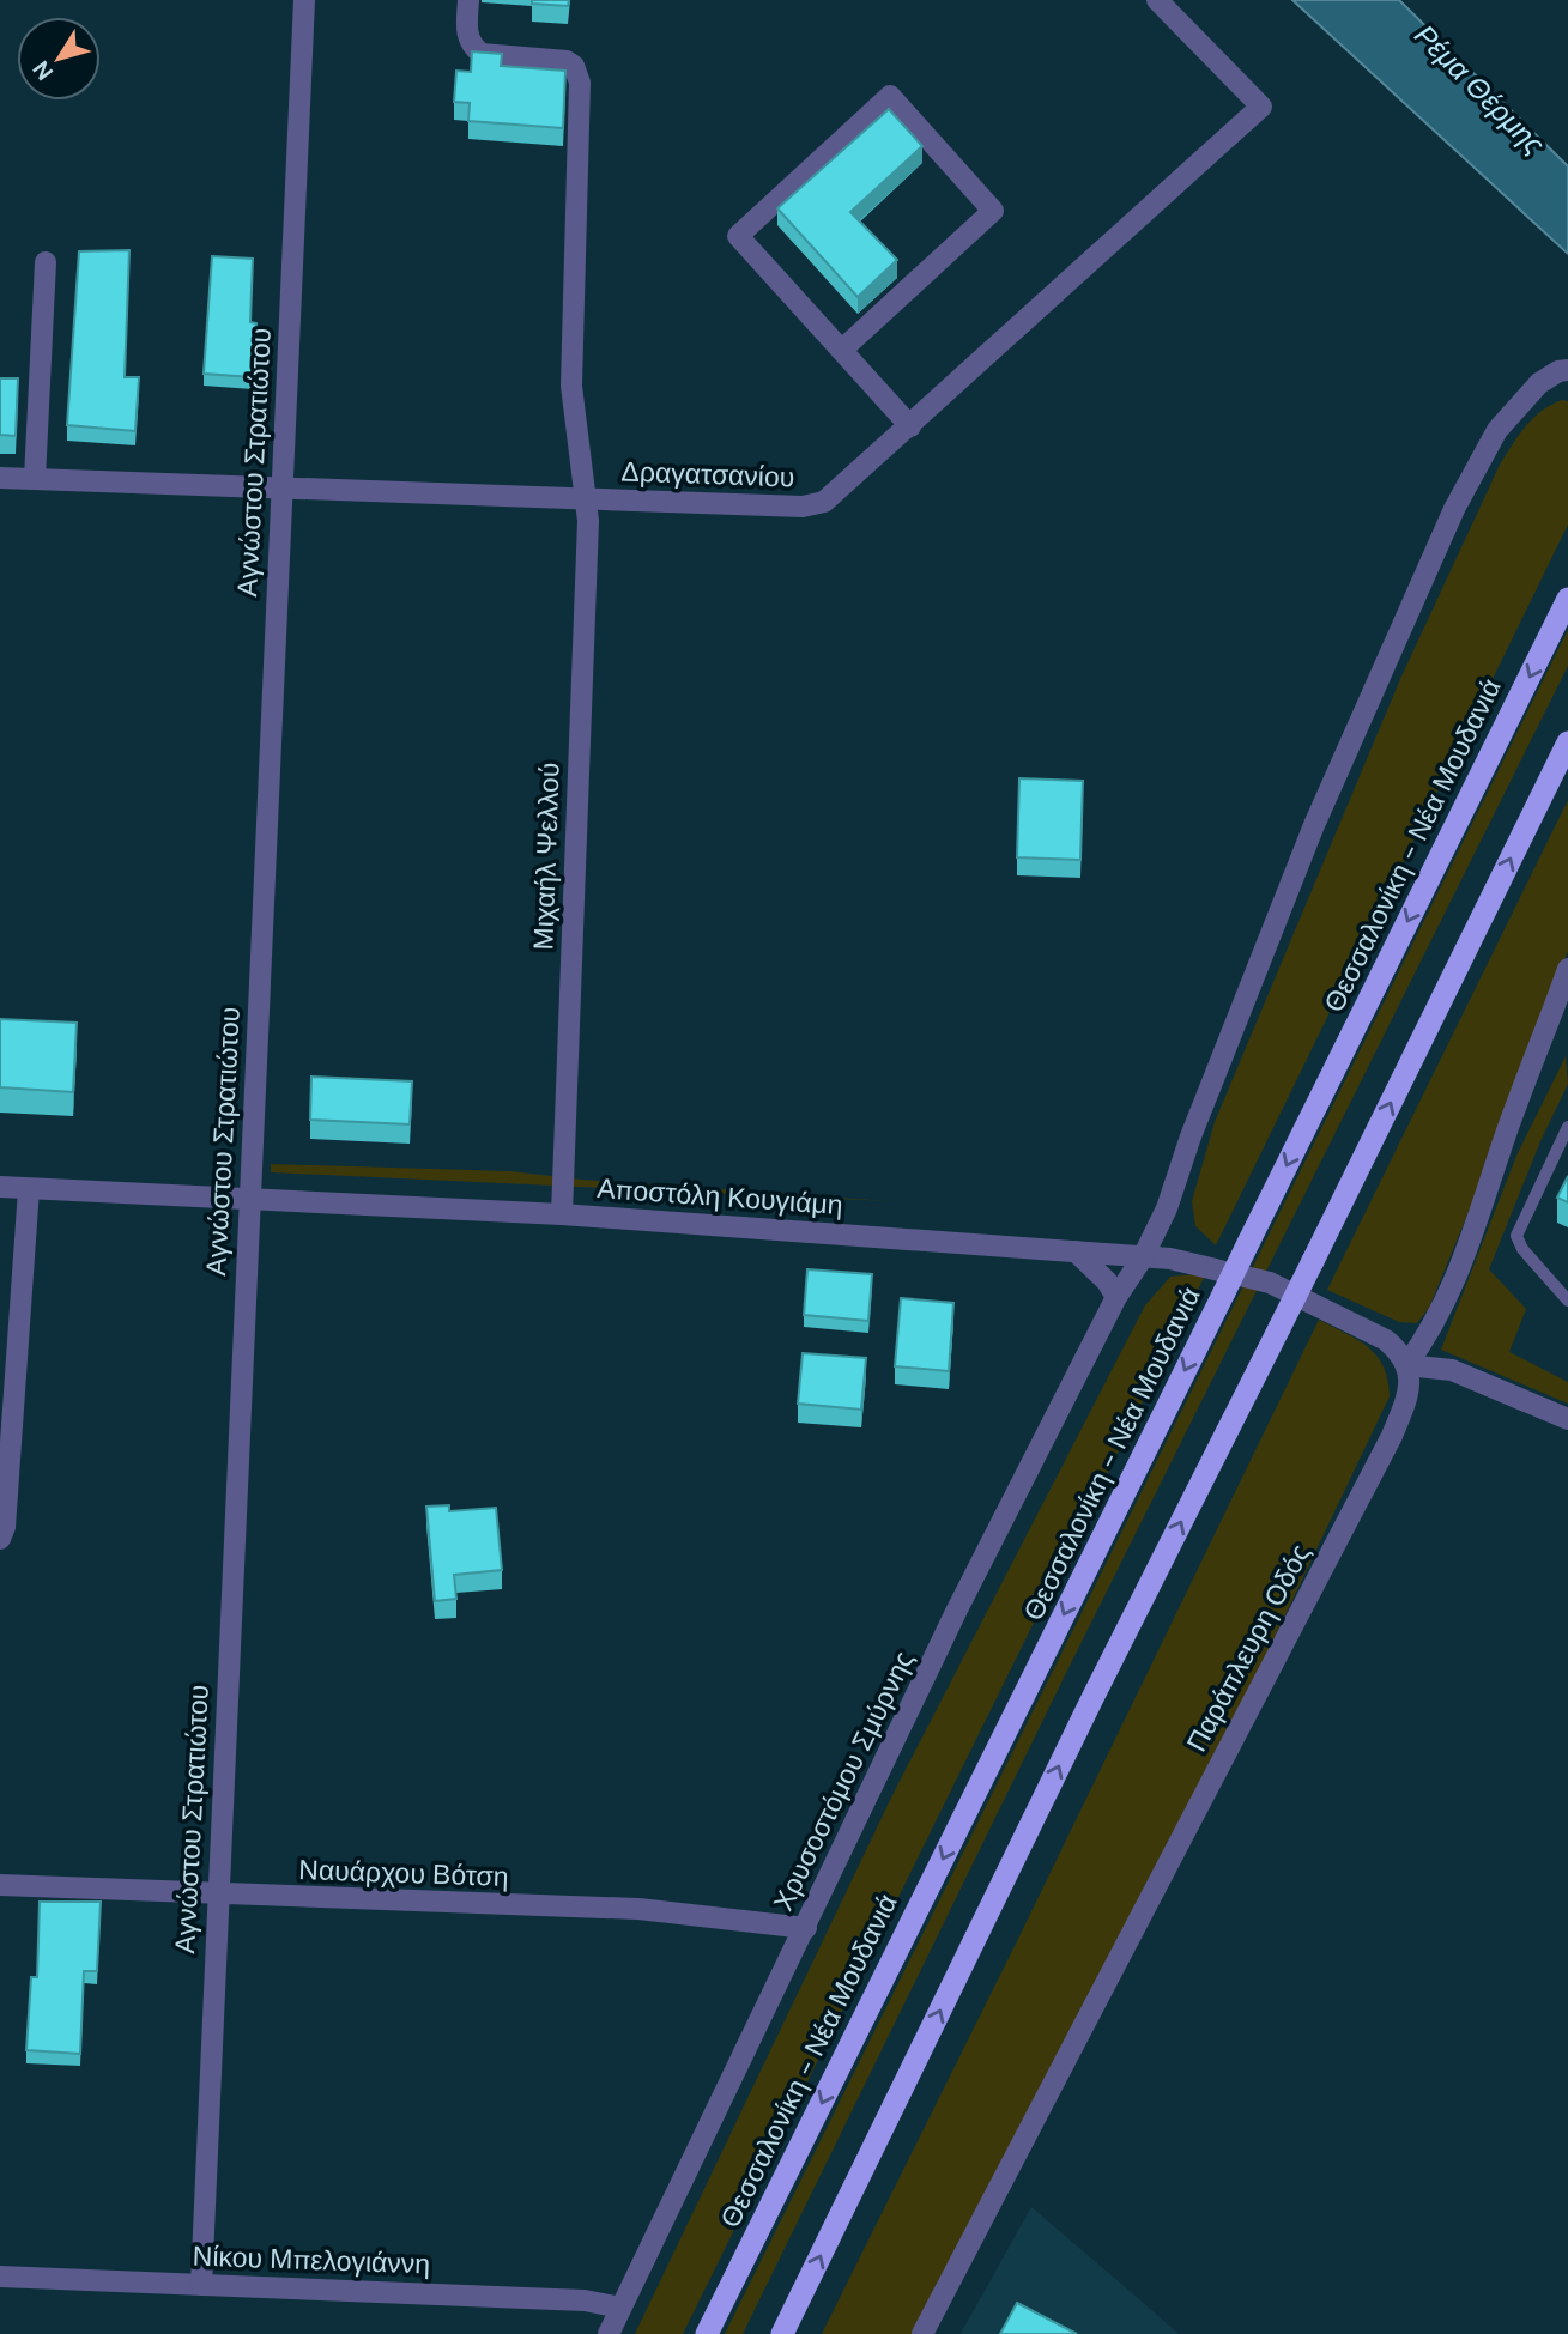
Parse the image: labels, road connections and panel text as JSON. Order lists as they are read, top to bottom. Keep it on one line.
{"streets":{"highway":["Θεσσαλονίκη - Νέα Μουδανιά"],"street":["Αγνώστου Στρατιώτου","Δραγατσανίου","Μιχαήλ Ψελλού","Αποστόλη Κουγιάμη","Παράπλευρη Οδός","Χρυσοστόμου Σμύρνης","Ναυάρχου Βότση","Νίκου Μπελογιάννη"]},"crossings":[["Αγνώστου Στρατιώτου","Δραγατσανίου"],["Αγνώστου Στρατιώτου","Αποστόλη Κουγιάμη"],["Αγνώστου Στρατιώτου","Ναυάρχου Βότση"],["Αγνώστου Στρατιώτου","Νίκου Μπελογιάννη"],["Δραγατσανίου","Μιχαήλ Ψελλού"],["Μιχαήλ Ψελλού","Αποστόλη Κουγιάμη"],["Αποστόλη Κουγιάμη","Παράπλευρη Οδός"],["Αποστόλη Κουγιάμη","Χρυσοστόμου Σμύρνης"],["Χρυσοστόμου Σμύρνης","Ναυάρχου Βότση"],["Χρυσοστόμου Σμύρνης","Νίκου Μπελογιάννη"]],"water":["Ρέμα Θέρμης"],"north":"bottom left"}
